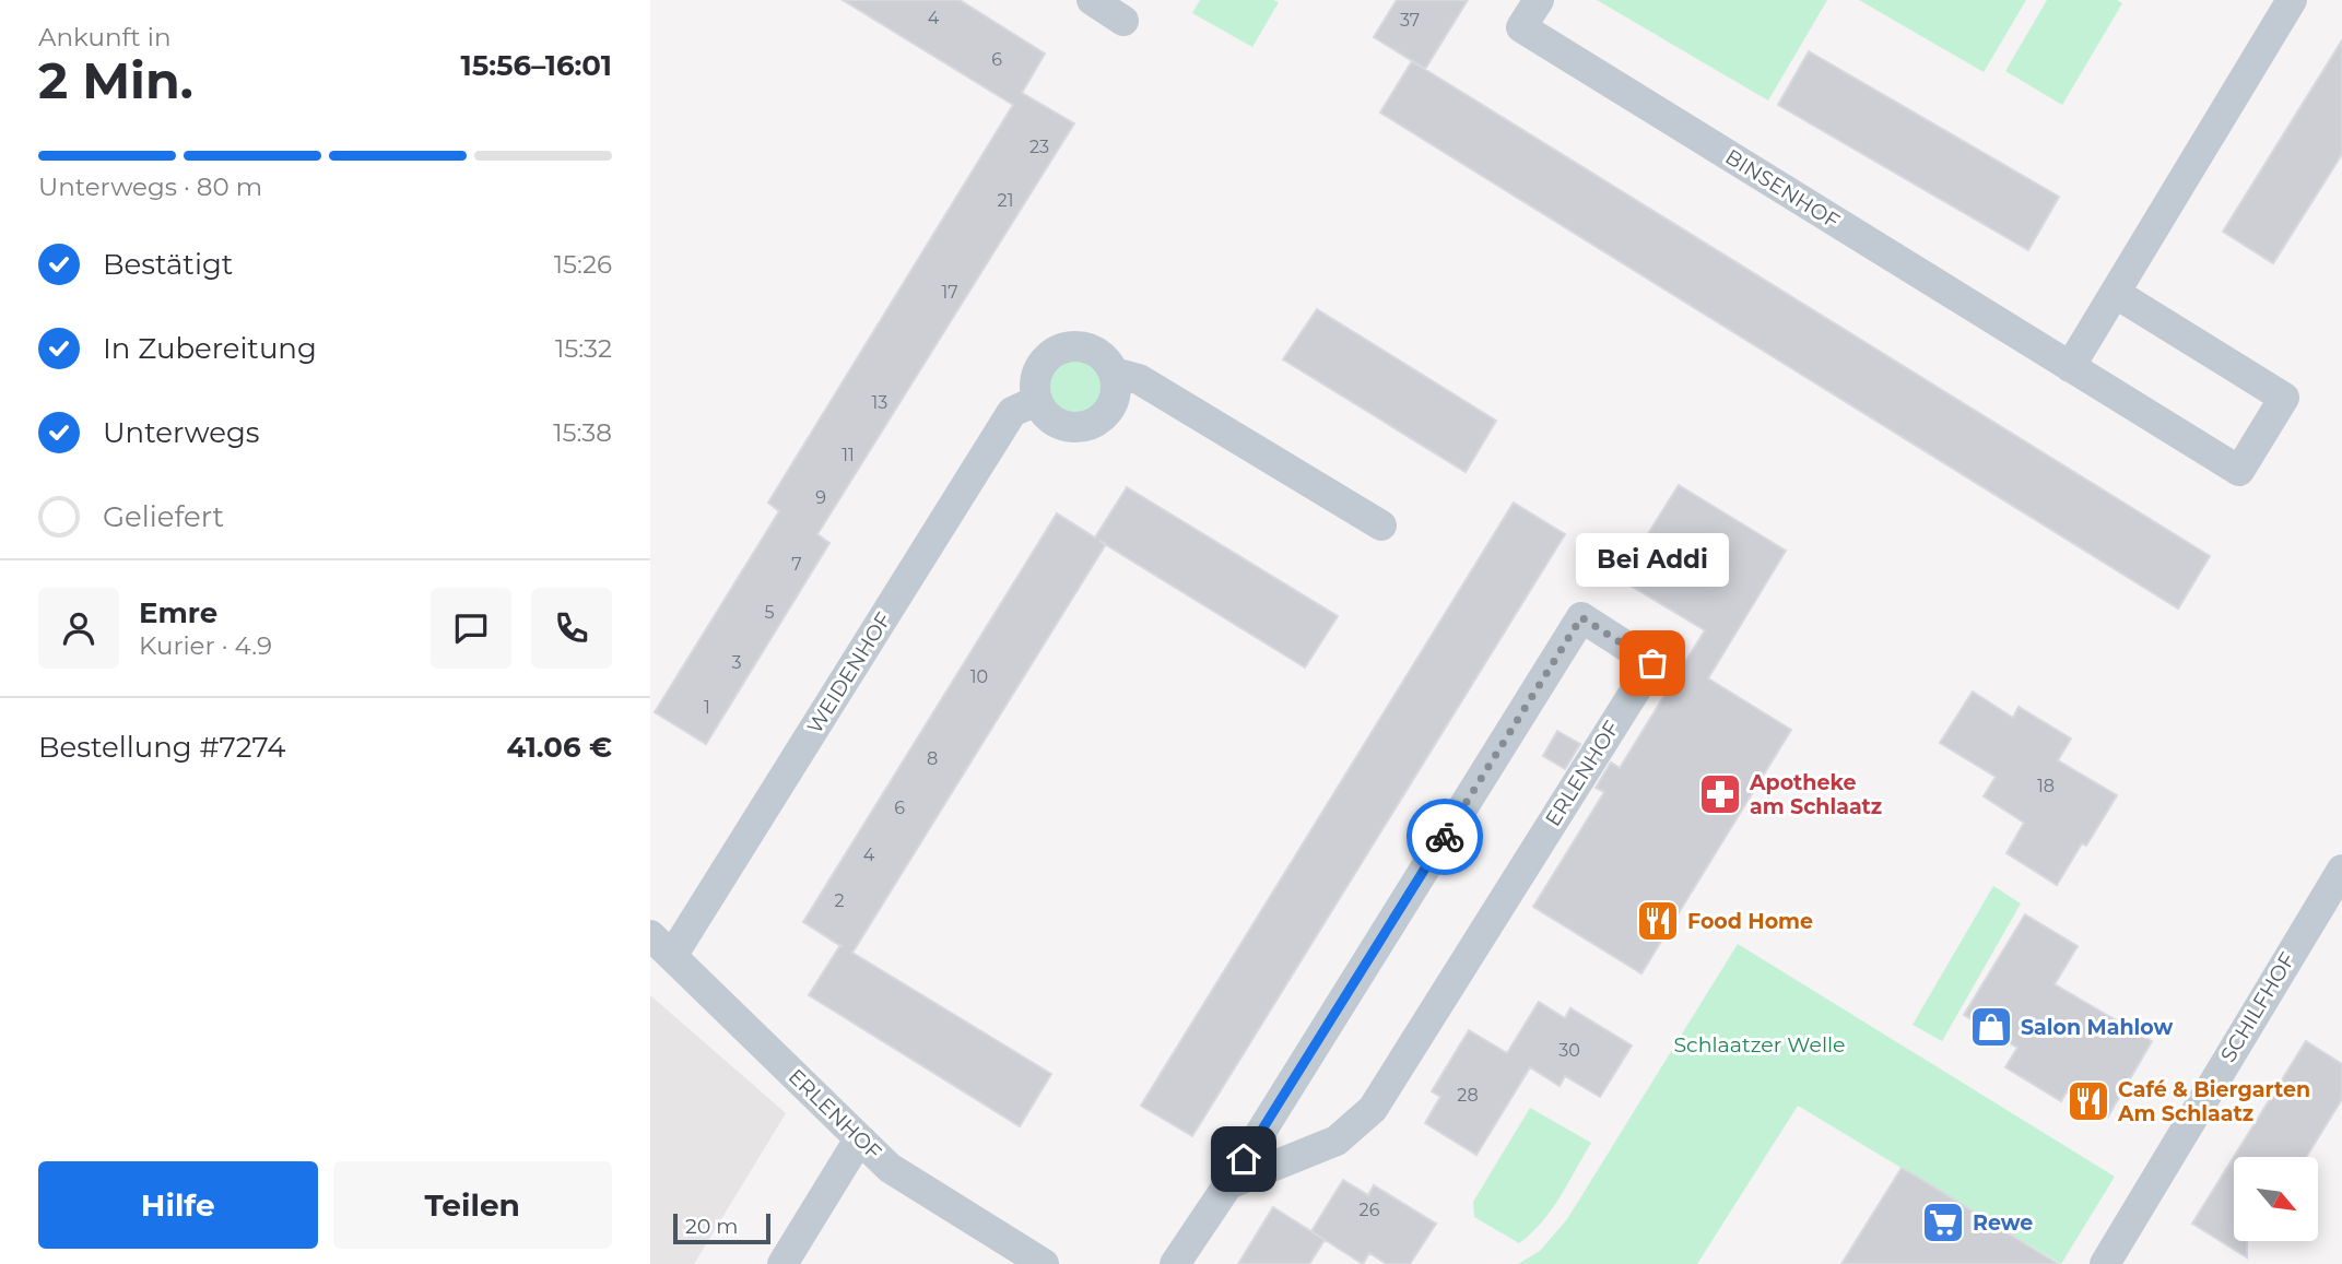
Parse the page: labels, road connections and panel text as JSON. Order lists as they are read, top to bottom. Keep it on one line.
{"streets":{"street":["BINSENHOF","WEIDENHOF","ERLENHOF","SCHILFHOF"]},"crossings":[["WEIDENHOF","ERLENHOF"]],"parks":["Schlaatzer Welle"],"places":{"other":["Bei Addi"],"pharmacy":["Apotheke am Schlaatz"],"restaurant":["Food Home","Café & Biergarten Am Schlaatz"],"shop":["Salon Mahlow"],"supermarket":["Rewe"]},"house_numbers":["4","37","6","23","21","17","13","11","9","7","5","3","10","1","8","18","6","4","2","30","28","26"],"scale_bar":"20 m","north":"bottom right","page":{"heading":["2 Min.","Ankunft in","15:56–16:01"],"panel":["Emre","Kurier · 4.9","Bestellung #7274","41.06 €"],"bar":"Unterwegs · 80 m","list":[["Bestätigt","15:26"],["In Zubereitung","15:32"],["Unterwegs","15:38"],"Geliefert"],"bubble":"Bei Addi","buttons":["Hilfe","Teilen"],"scale":"20 m"}}
